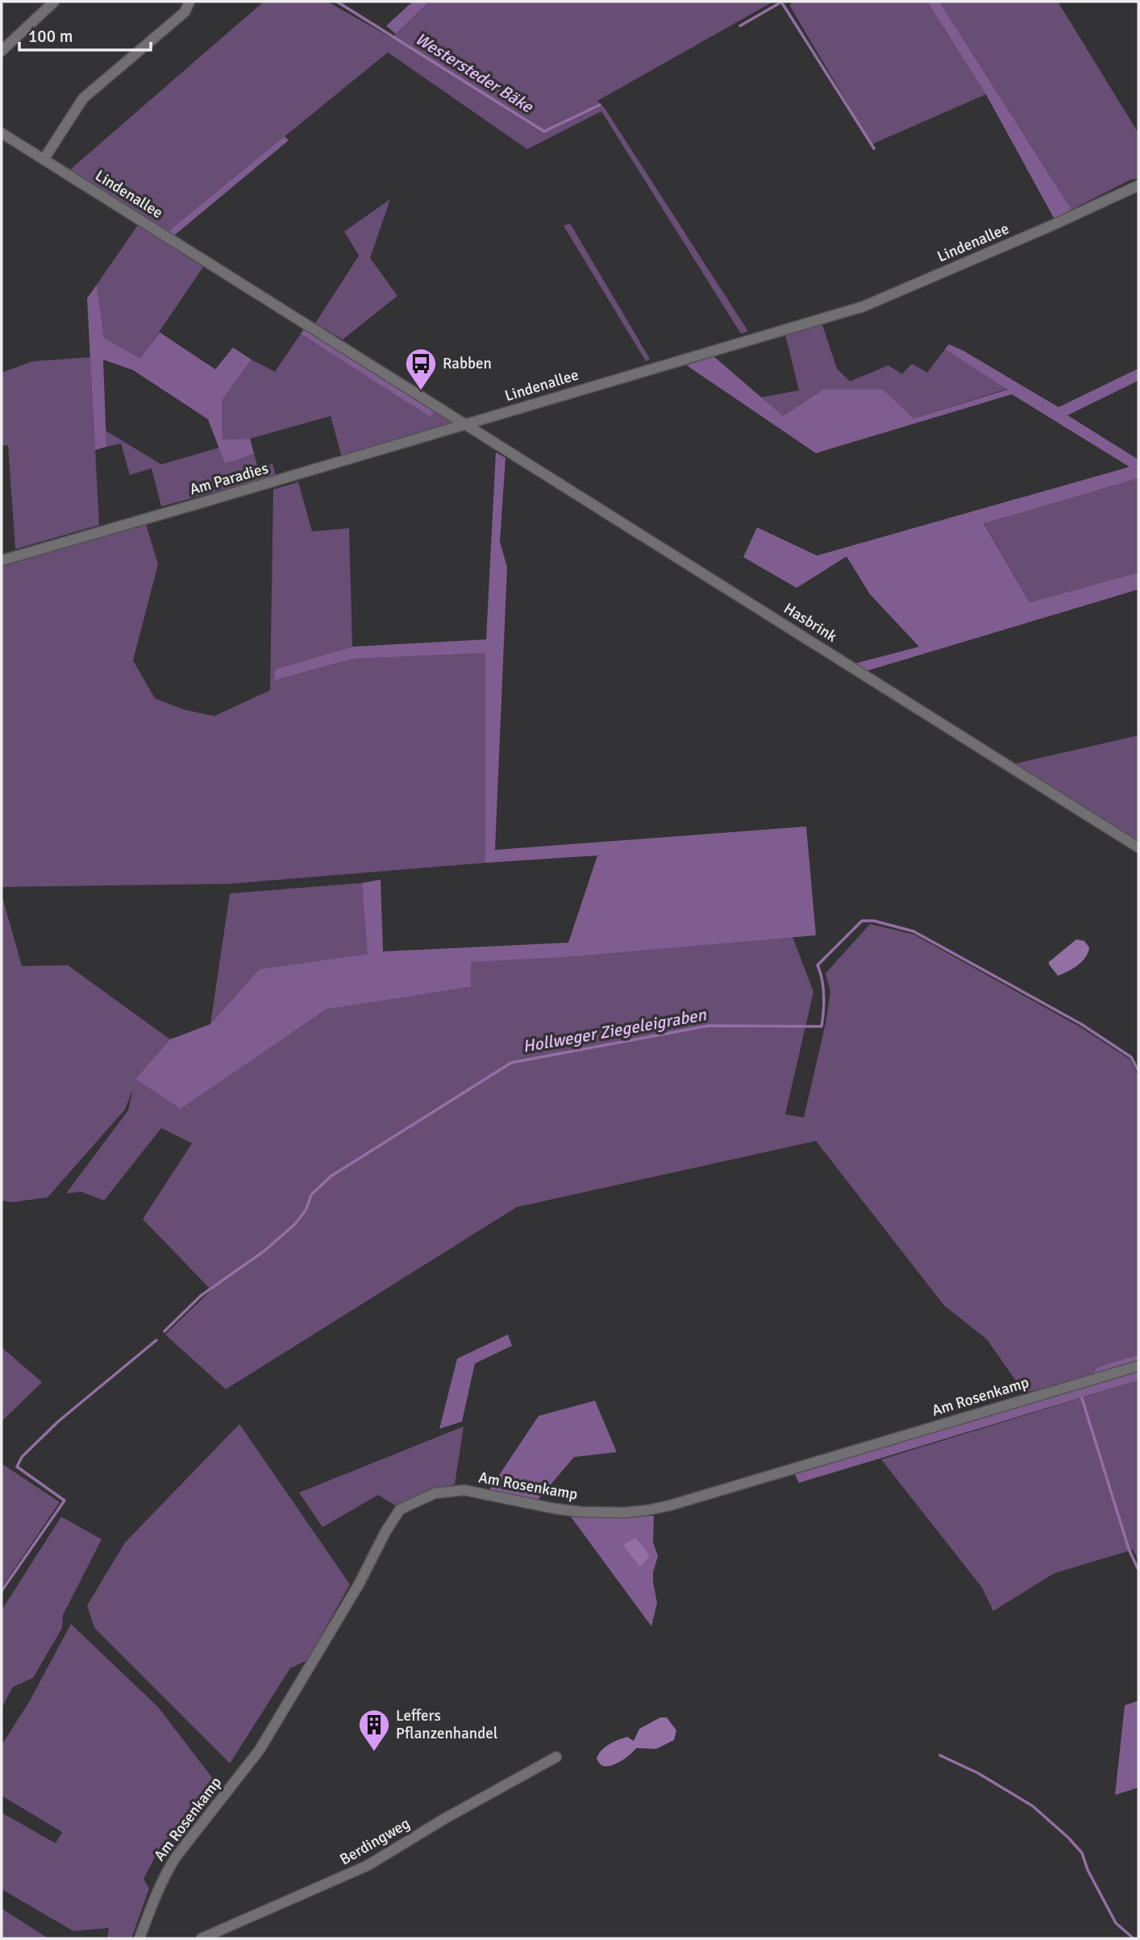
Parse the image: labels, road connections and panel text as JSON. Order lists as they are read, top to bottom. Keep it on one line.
{"streets":{"street":["Lindenallee","Am Paradies","Hasbrink","Am Rosenkamp","Berdingweg"]},"crossings":[["Lindenallee","Am Paradies"],["Lindenallee","Hasbrink"],["Am Paradies","Hasbrink"]],"water":["Westersteder Bäke","Hollweger Ziegeleigraben"],"places":{"bus stop":["Rabben"],"building":["Leffers Pflanzenhandel"]},"scale_bar":"100 m"}
